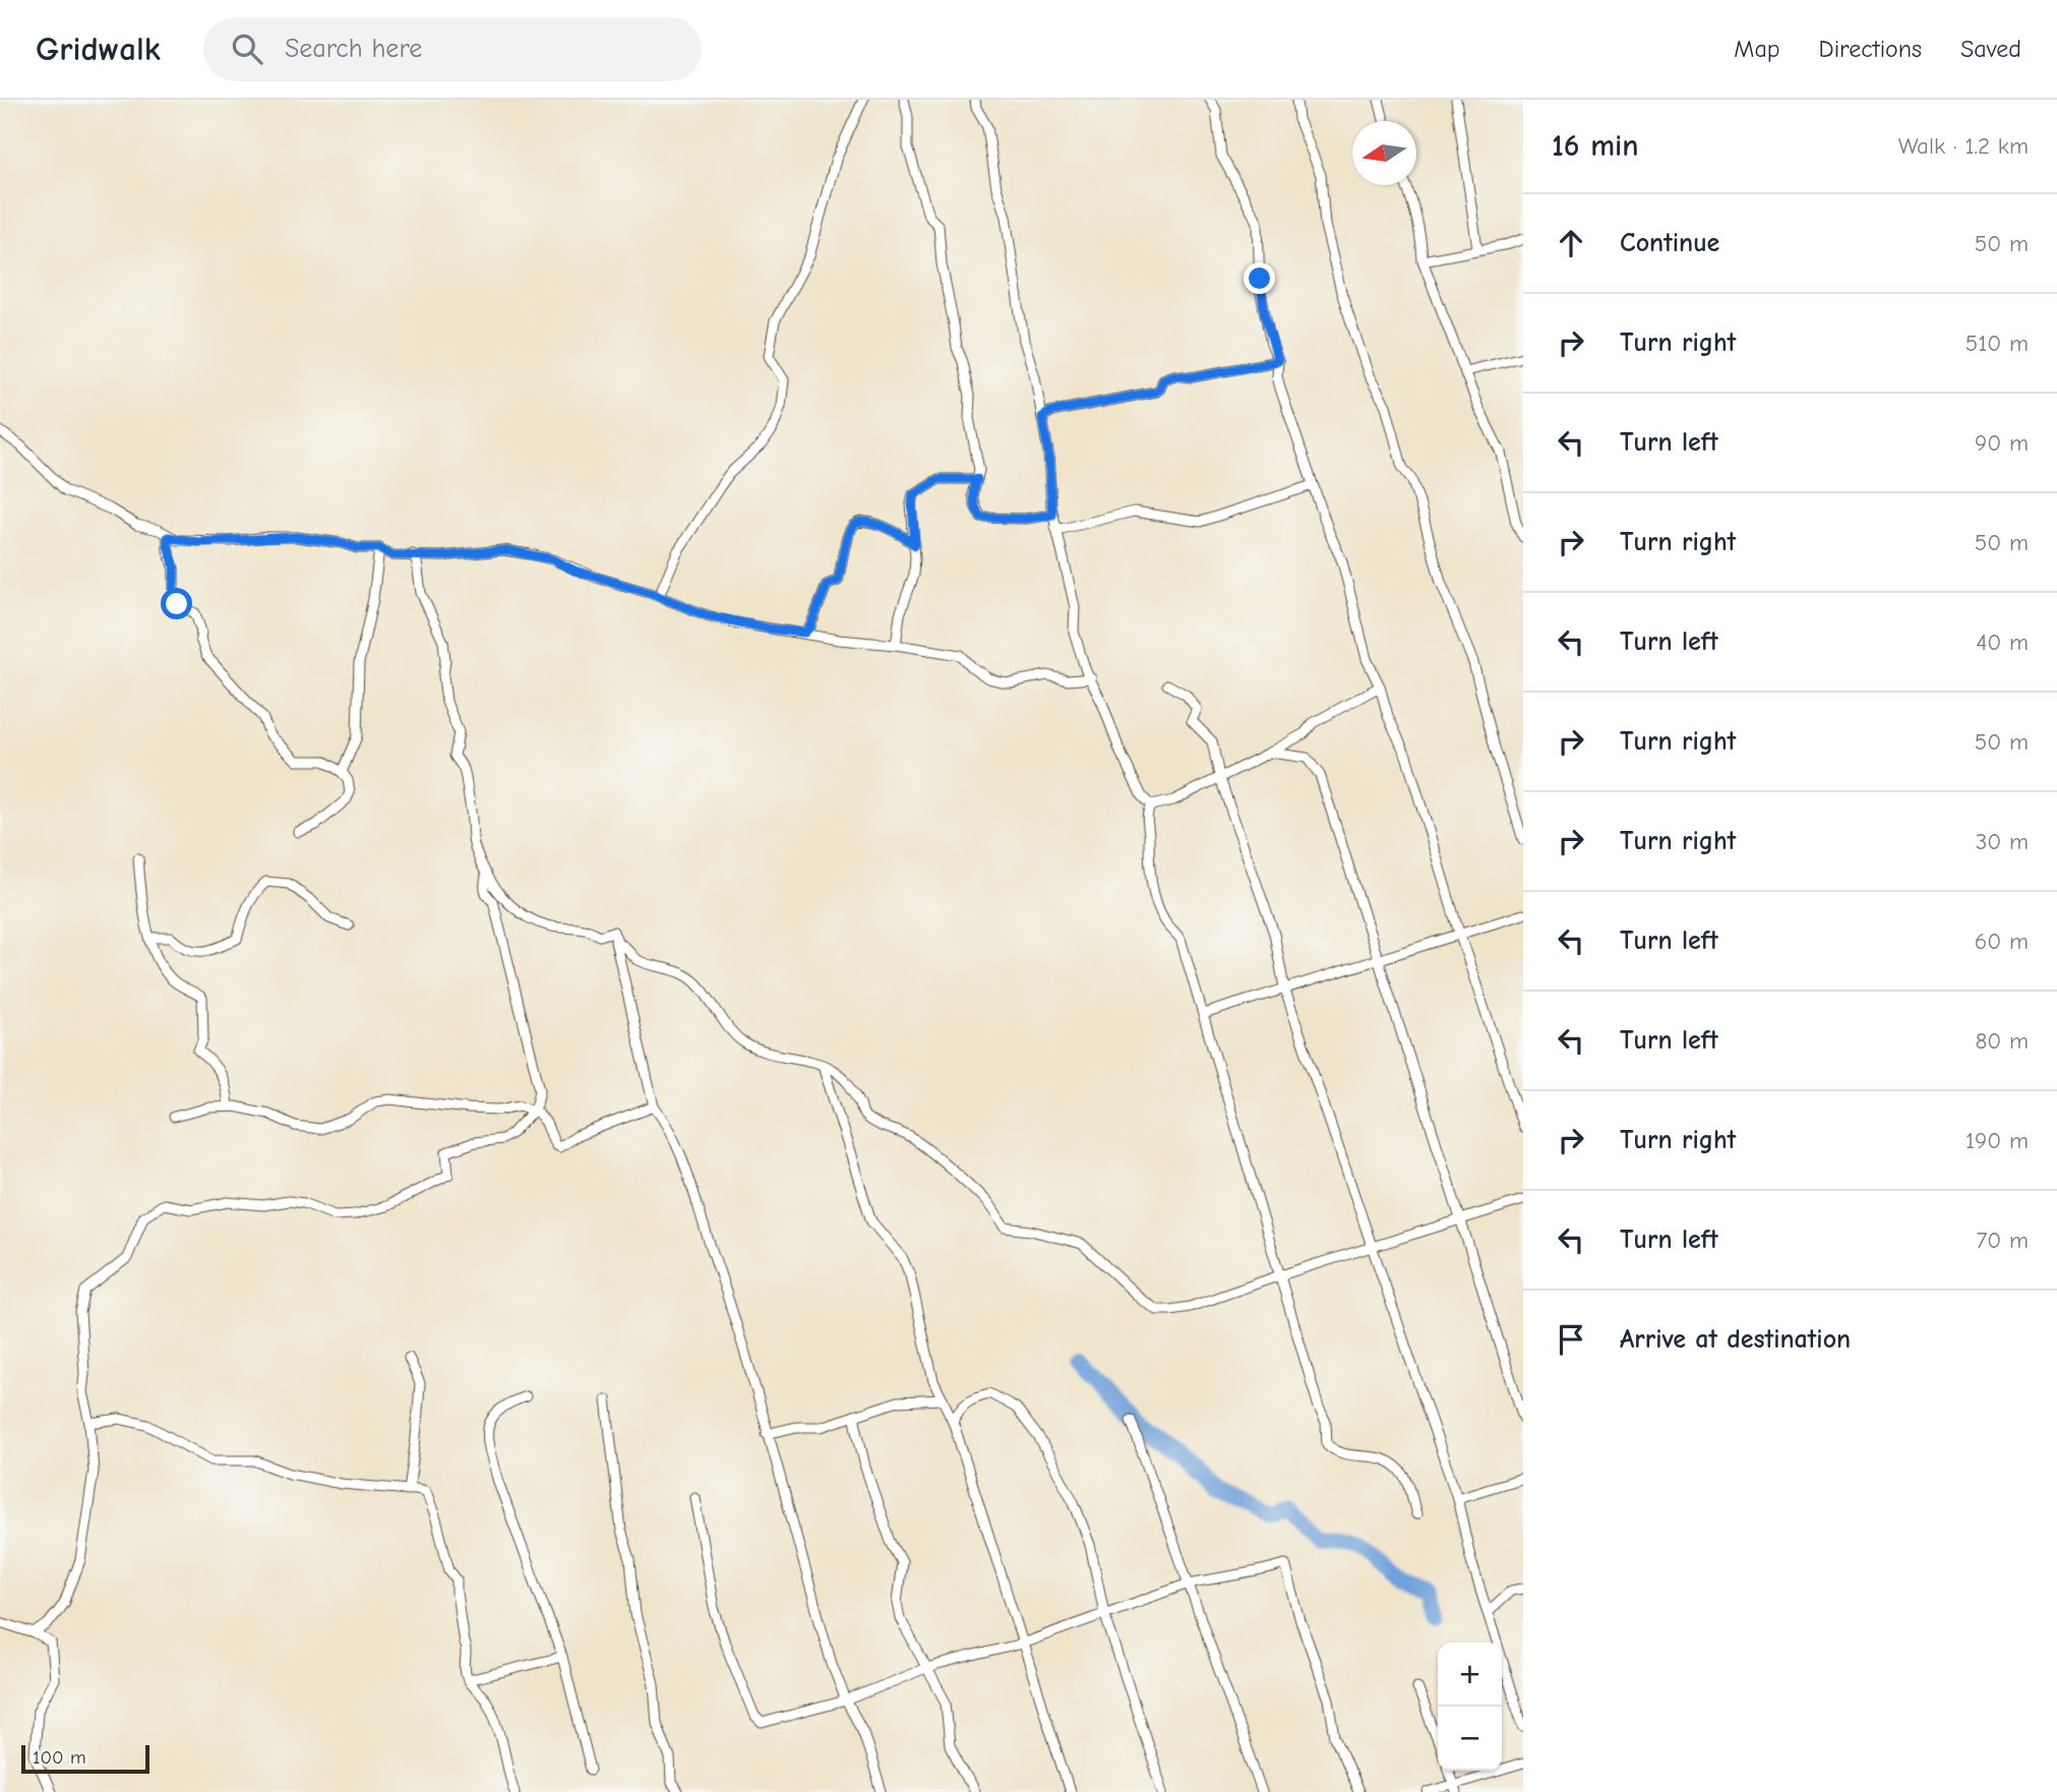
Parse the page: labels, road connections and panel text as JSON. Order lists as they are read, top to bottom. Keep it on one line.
{"scale_bar":"100 m","north":"left","page":{"header":"Gridwalk","search":"Search here","nav":["Map","Directions","Saved"],"heading":["16 min","Walk · 1.2 km"],"list":[["Continue","50 m"],["Turn right","510 m"],["Turn left","90 m"],["Turn right","50 m"],["Turn left","40 m"],["Turn right","50 m"],["Turn right","30 m"],["Turn left","60 m"],["Turn left","80 m"],["Turn right","190 m"],["Turn left","70 m"],"Arrive at destination"],"map_buttons":["+","−"],"scale":"100 m"}}
